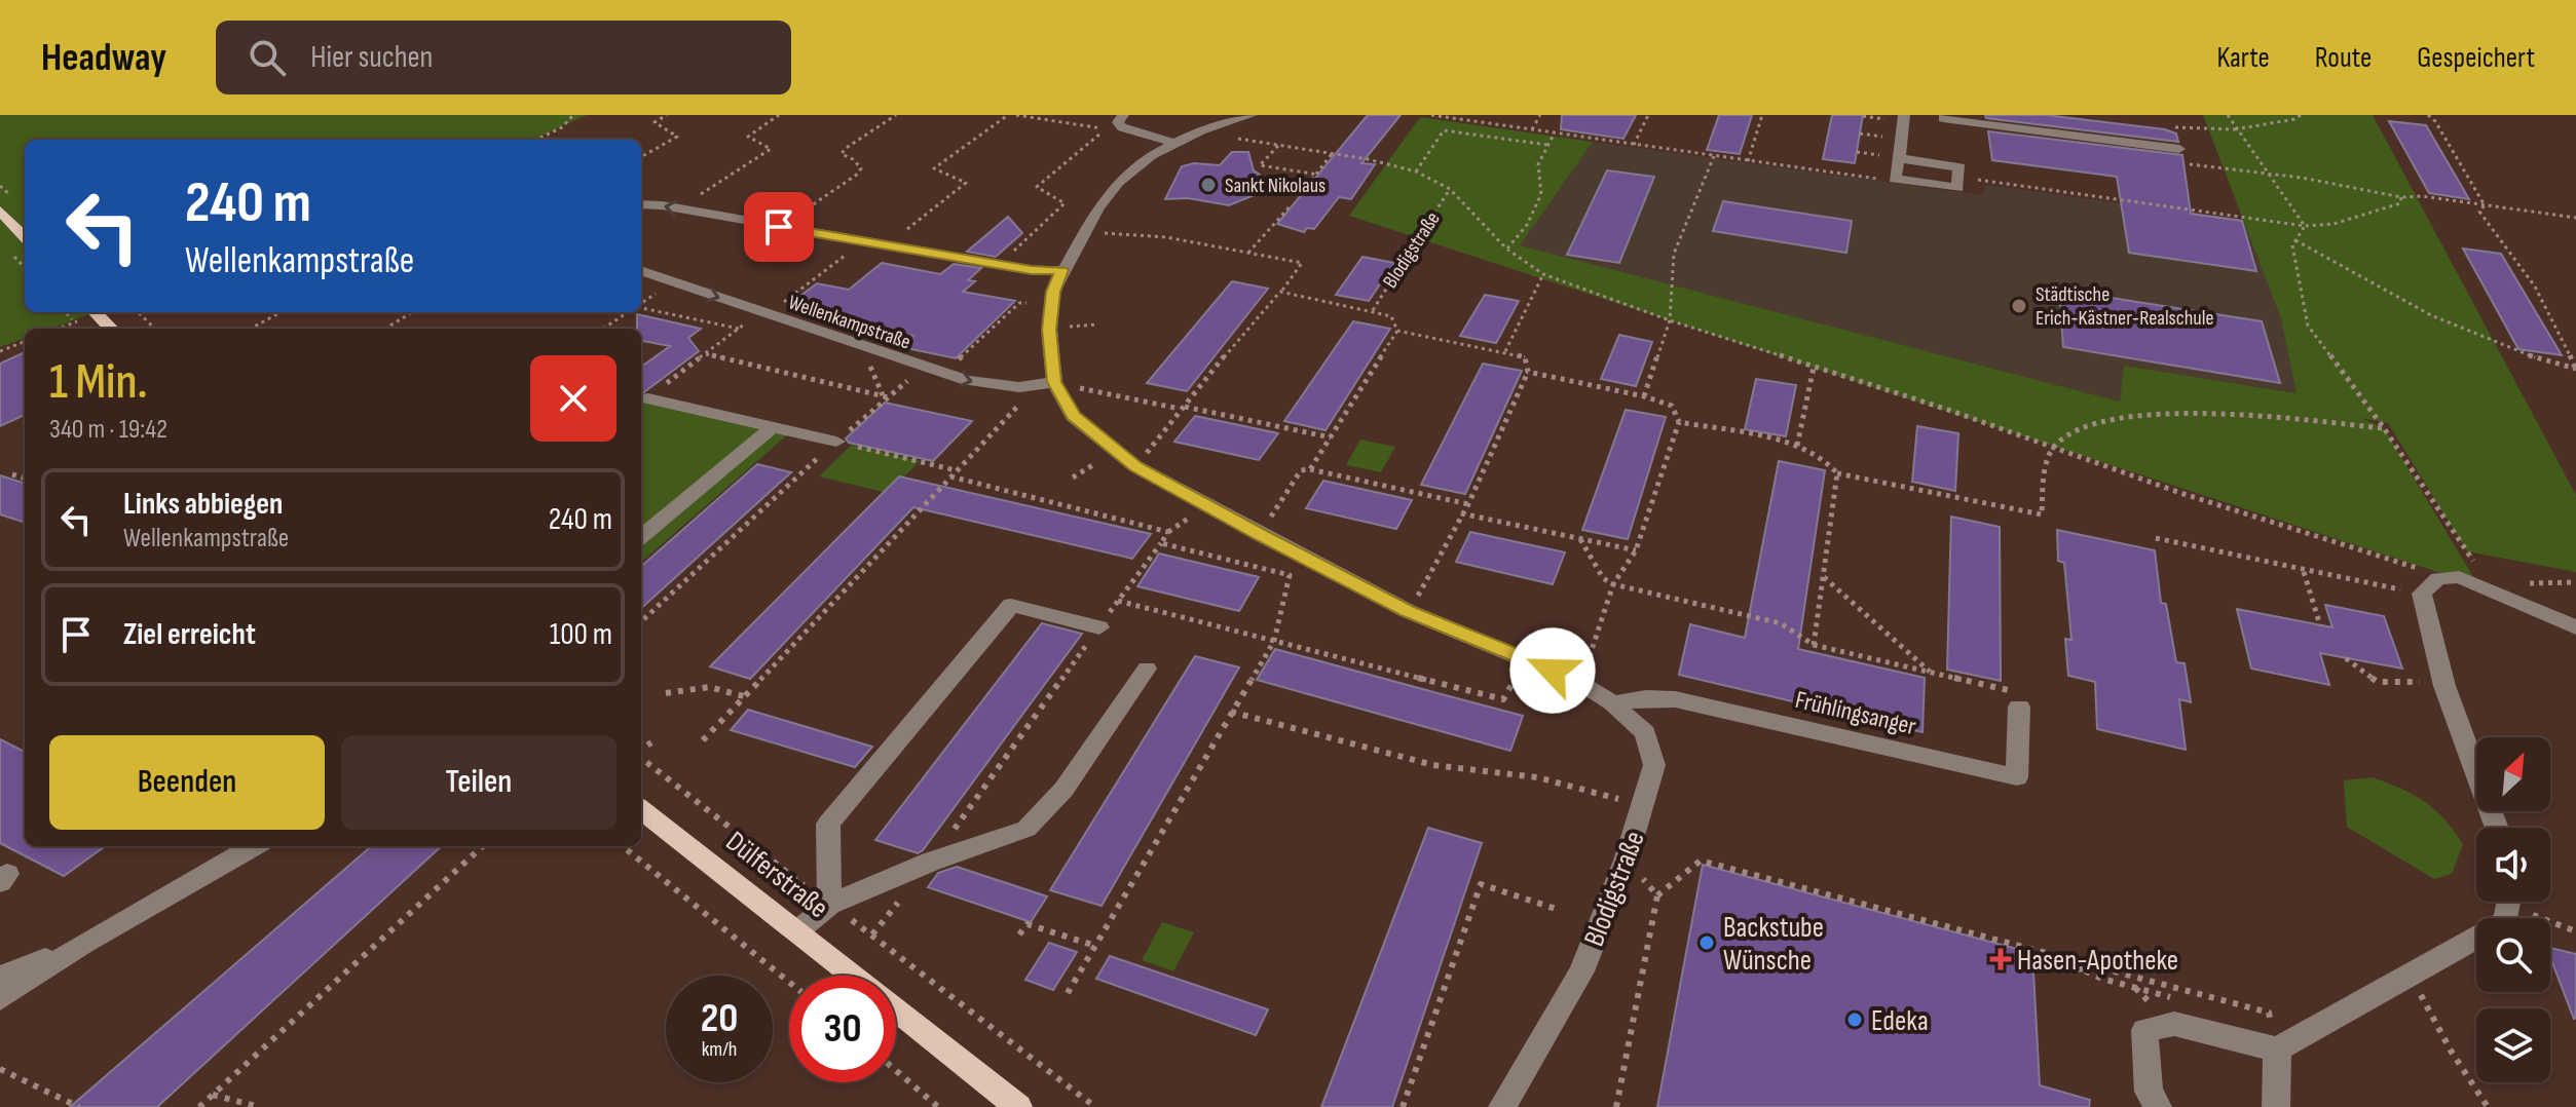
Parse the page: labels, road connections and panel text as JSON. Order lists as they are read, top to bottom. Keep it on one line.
{"streets":{"main road":["Dülferstraße"],"street":["Blodigstraße","Wellenkampstraße","Frühlingsanger"]},"crossings":[["Blodigstraße","Wellenkampstraße"],["Blodigstraße","Frühlingsanger"]],"places":{"other":["Sankt Nikolaus","Städtische Erich-Kästner-Realschule","Backstube Wünsche","Edeka"],"health":["Hasen-Apotheke"]},"north":"top right","page":{"header":"Headway","search":"Hier suchen","nav":["Karte","Route","Gespeichert"],"turn":["240 m","Wellenkampstraße"],"heading":["1 Min.","340 m · 19:42"],"list":[{"name":"Links abbiegen","note":"Wellenkampstraße","value":"240 m"},{"name":"Ziel erreicht","value":"100 m"}],"buttons":["Beenden","Teilen"],"speed":"20 km/h","limit":"30"}}
